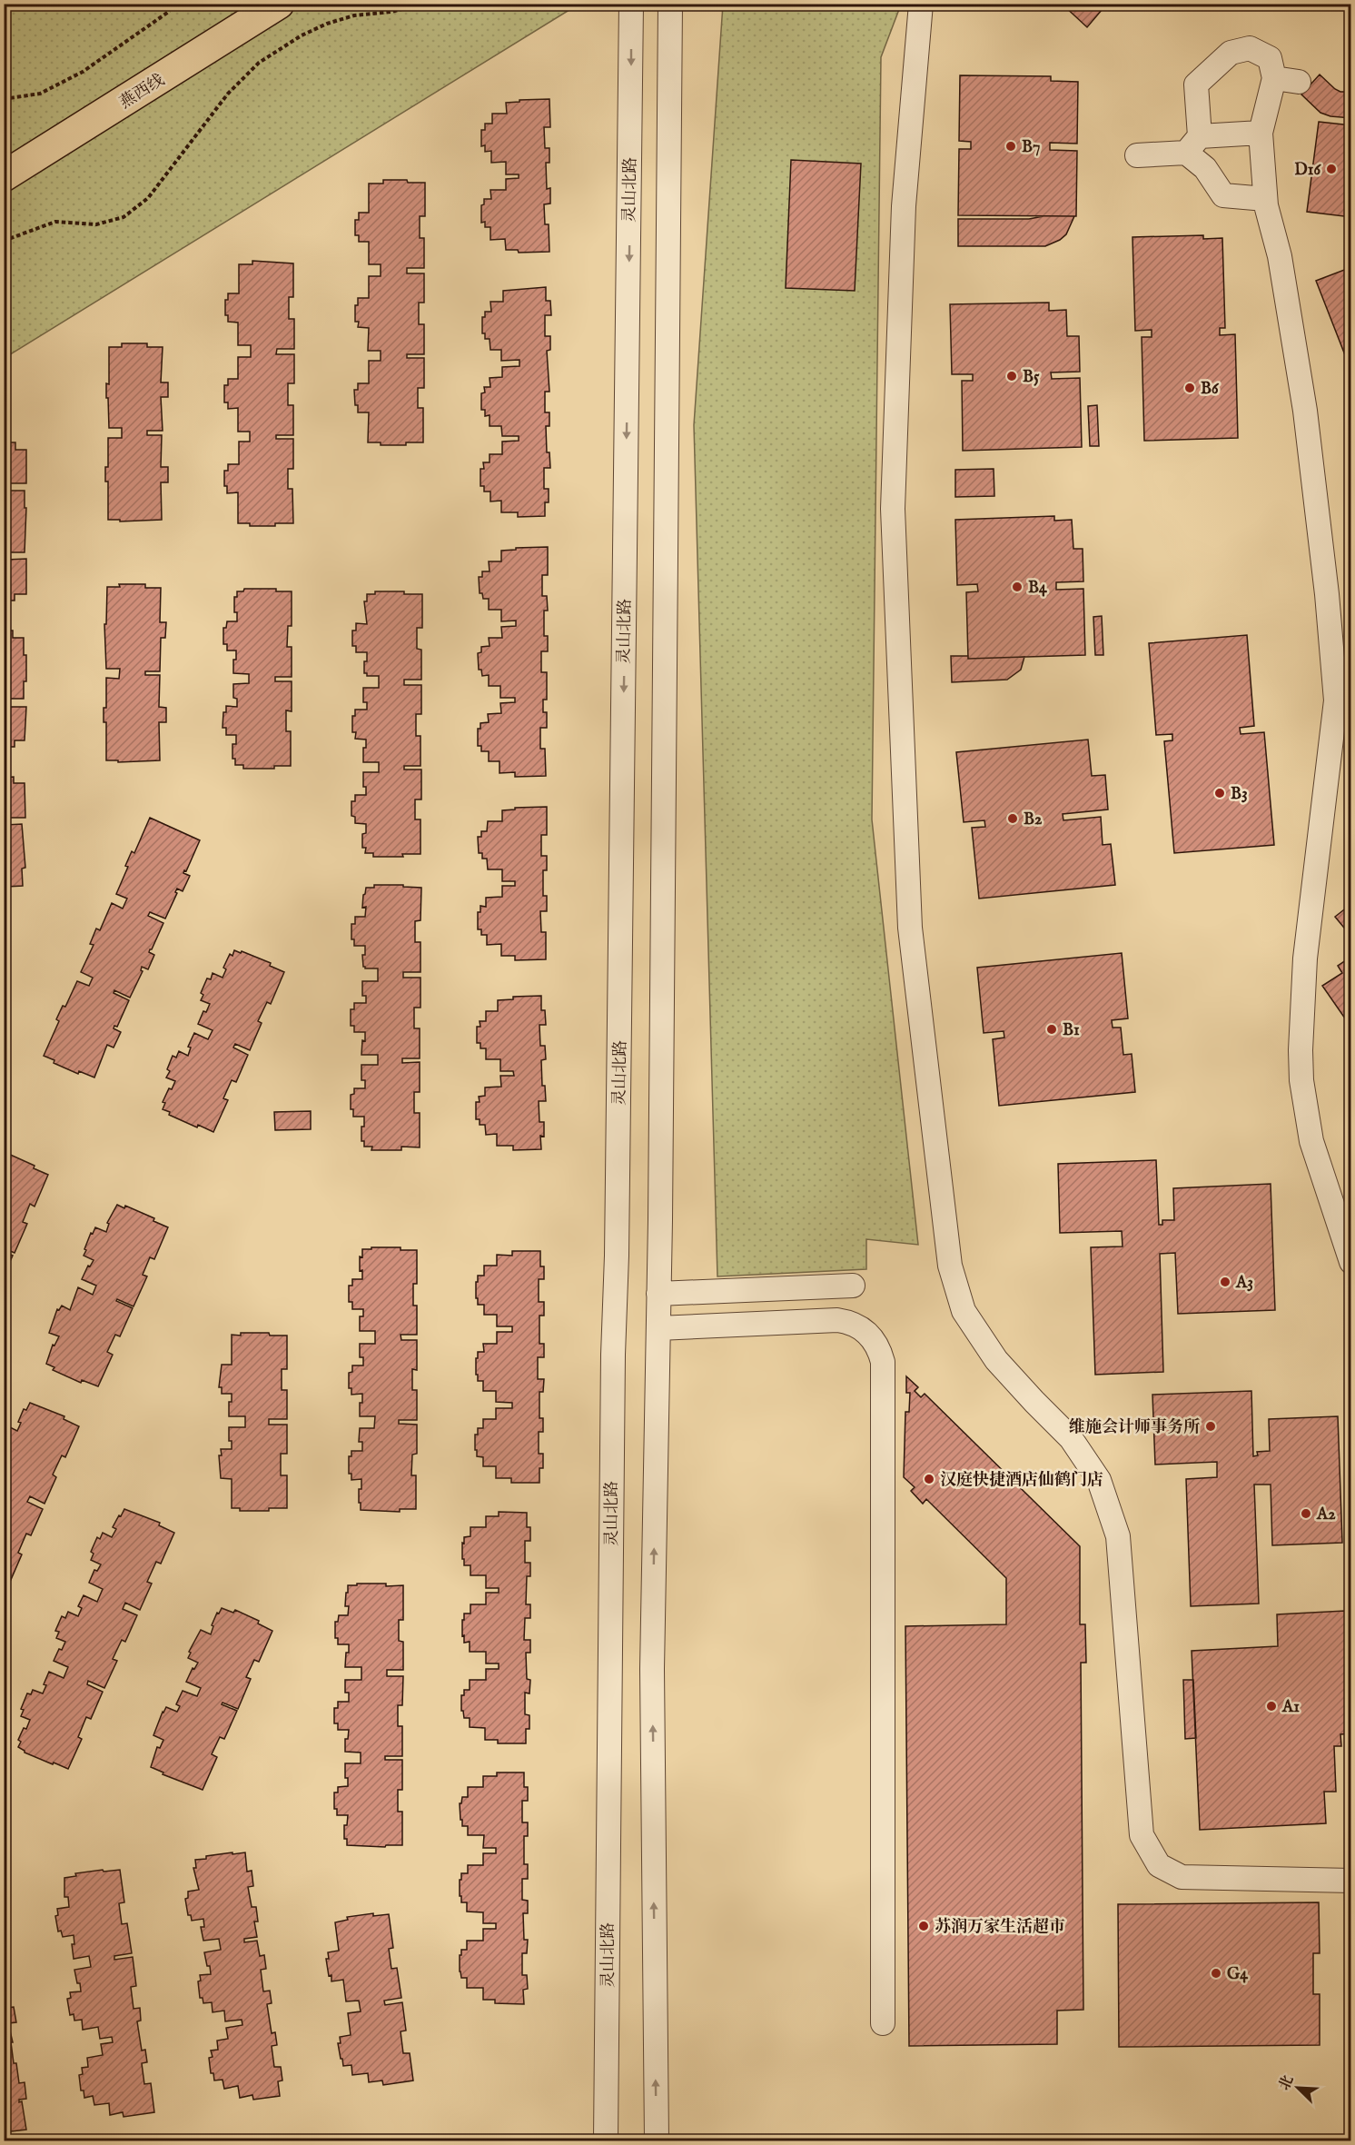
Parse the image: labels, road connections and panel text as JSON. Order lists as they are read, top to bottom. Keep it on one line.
{"streets":{"main road":["燕西线"],"street":["灵山北路"]},"places":["B7","D16","B5","B6","B4","B3","B2","B1","A3","维施会计师事务所","汉庭快捷酒店仙鹤门店","A2","A1","苏润万家生活超市","G4"],"north":"top left"}
